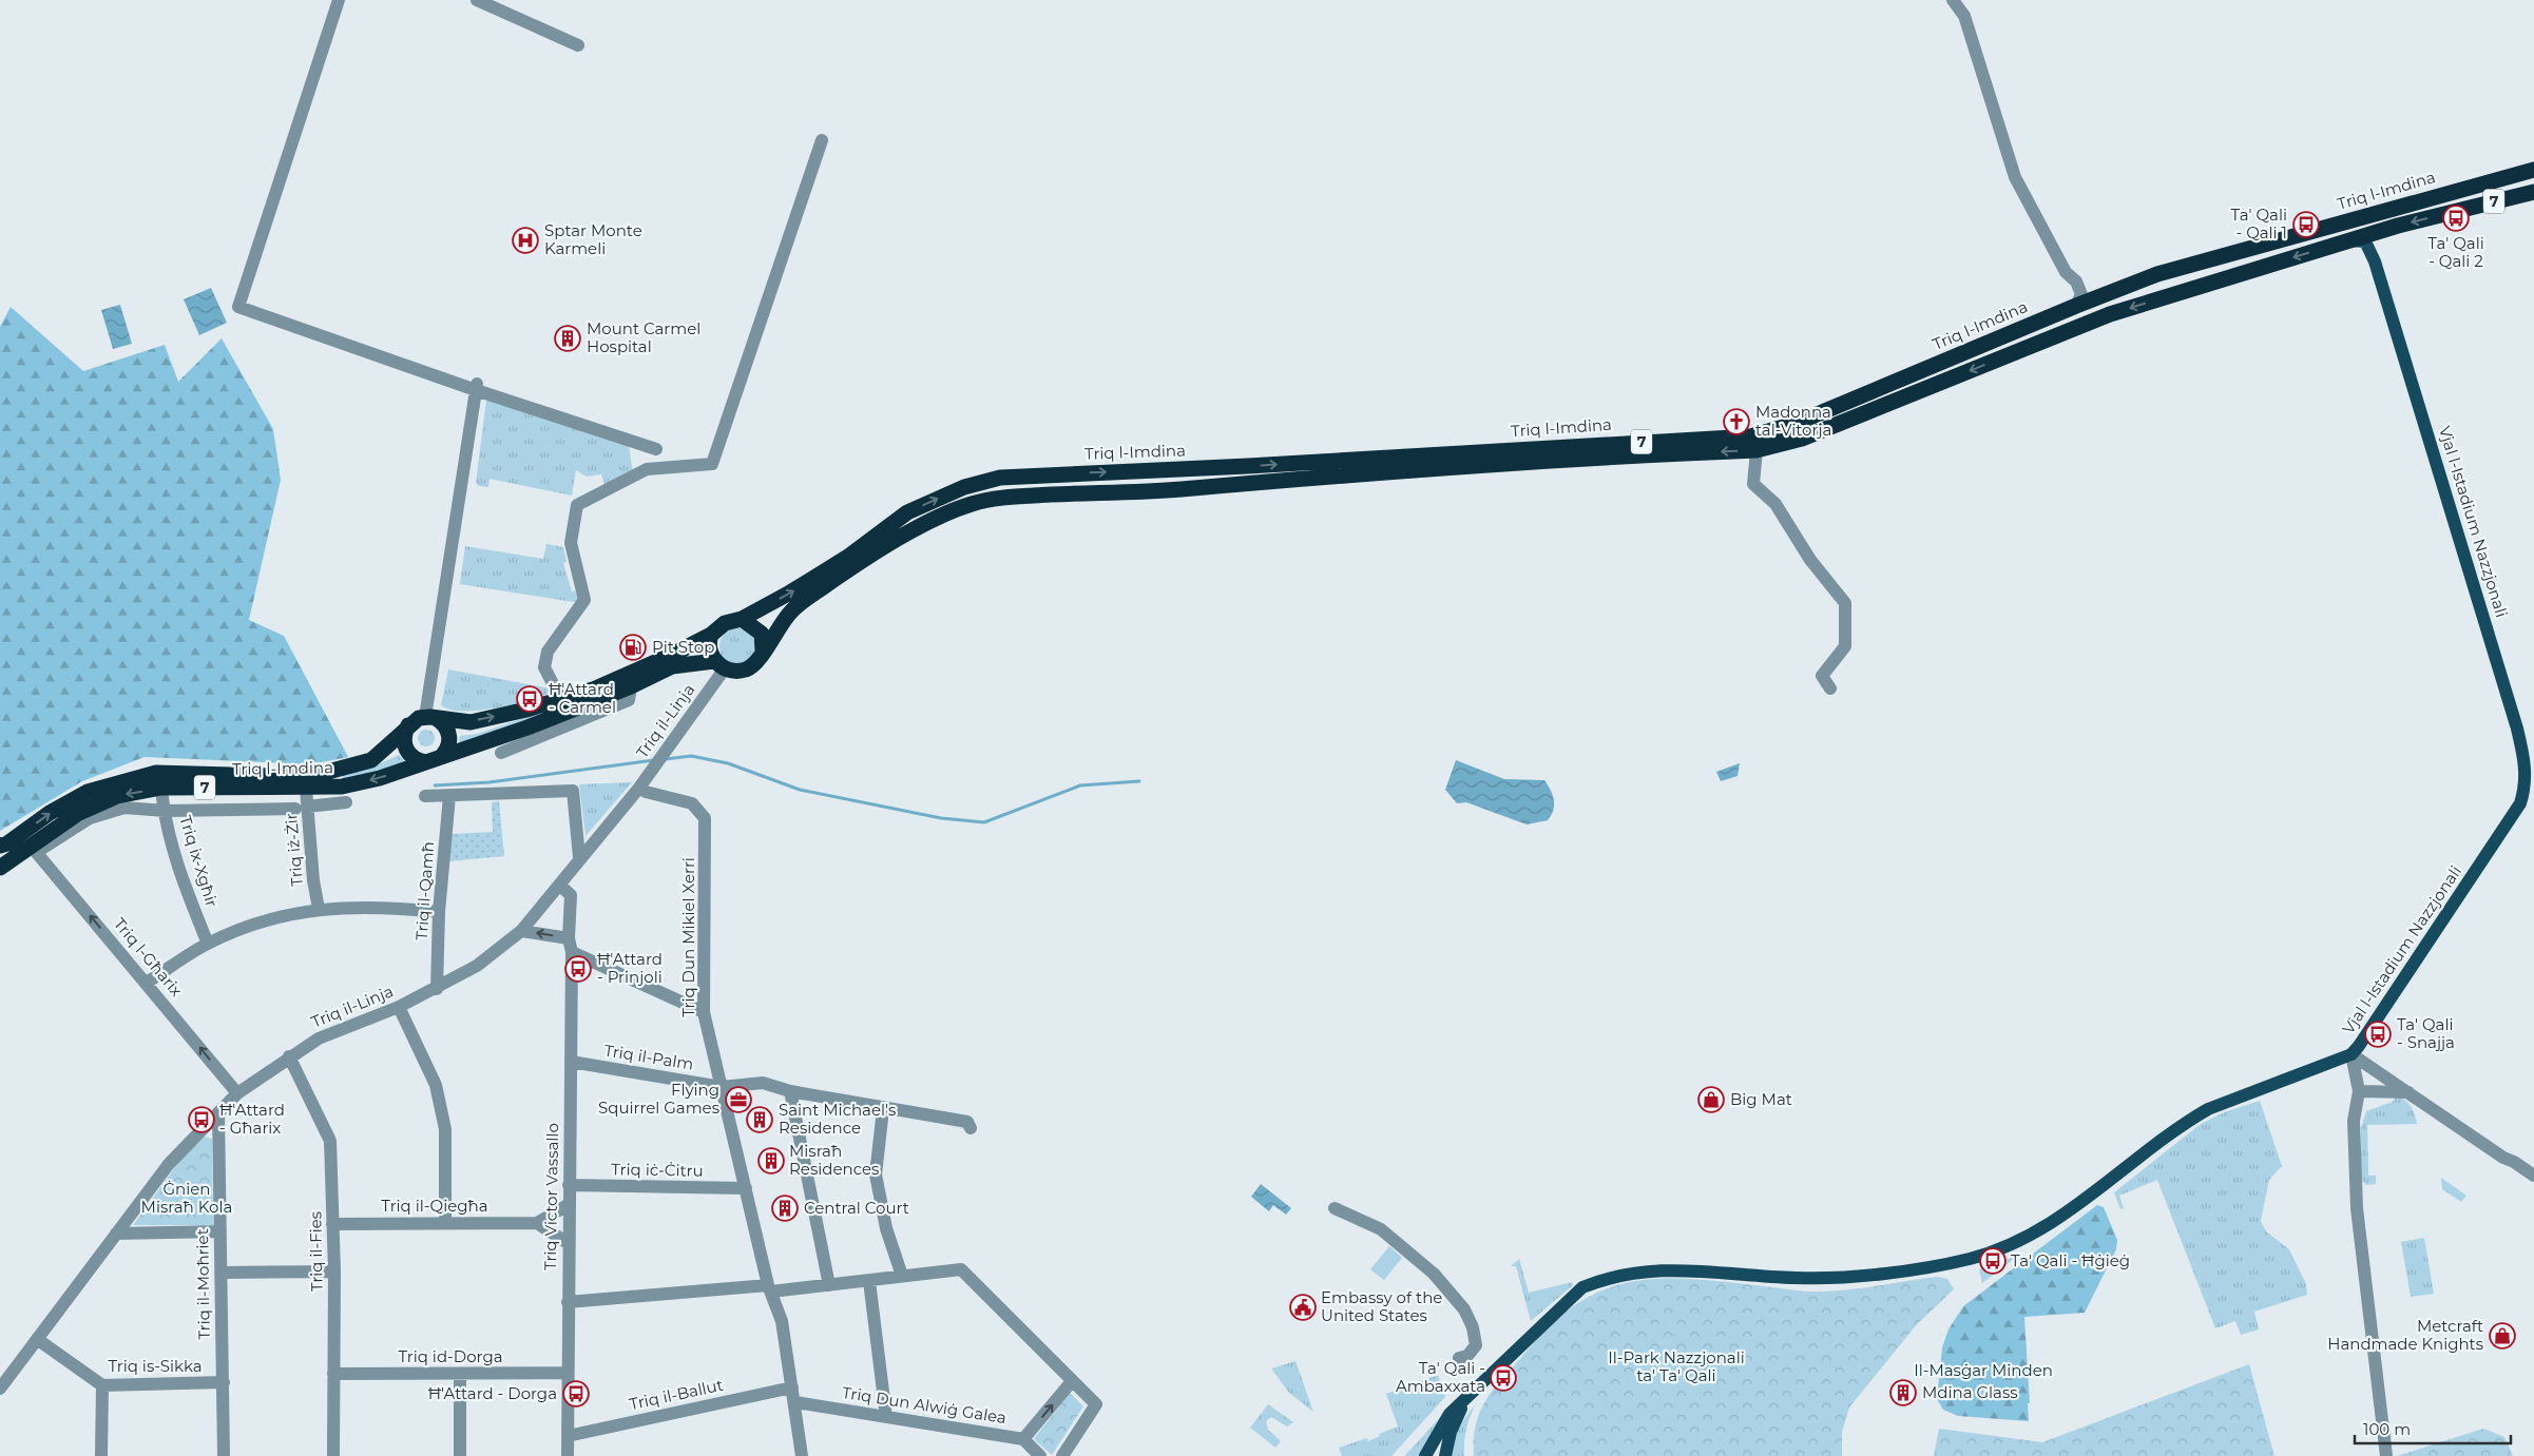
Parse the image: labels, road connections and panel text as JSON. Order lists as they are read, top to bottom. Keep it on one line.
{"streets":{"highway":["Triq l-Imdina","7"],"main road":["Vjal l-Istadium Nazzjonali"],"street":["Triq il-Linja","Triq iż-Żir","Triq ix-Xgħir","Triq il-Qamħ","Triq Dun Mikiel Xerri","Triq l-Għarix","Triq il-Palm","Triq iċ-Ċitru","Triq Victor Vassallo","Triq il-Qiegħa","Triq il-Fies","Triq il-Moħriet","Triq id-Dorga","Triq is-Sikka","Triq il-Ballut","Triq Dun Alwiġ Galea"]},"crossings":[["Triq l-Imdina","Triq il-Linja"],["Triq l-Imdina","Triq iż-Żir"],["Triq l-Imdina","Triq ix-Xgħir"],["Triq l-Imdina","Triq l-Għarix"],["Triq il-Linja","Triq il-Qamħ"],["Triq il-Linja","Triq Dun Mikiel Xerri"],["Triq il-Linja","Triq l-Għarix"],["Triq il-Linja","Triq Victor Vassallo"],["Triq il-Linja","Triq il-Fies"],["Triq il-Linja","Triq il-Moħriet"],["Triq il-Linja","Triq is-Sikka"],["Triq Dun Mikiel Xerri","Triq il-Palm"],["Triq Dun Mikiel Xerri","Triq iċ-Ċitru"],["Triq Dun Mikiel Xerri","Triq il-Ballut"],["Triq Dun Mikiel Xerri","Triq Dun Alwiġ Galea"],["Triq il-Palm","Triq Victor Vassallo"],["Triq iċ-Ċitru","Triq Victor Vassallo"],["Triq Victor Vassallo","Triq id-Dorga"],["Triq Victor Vassallo","Triq il-Ballut"],["Triq il-Qiegħa","Triq il-Fies"],["Triq il-Fies","Triq id-Dorga"],["Triq il-Moħriet","Triq is-Sikka"]],"one_way":["Triq l-Għarix"],"parks":["Ġnien Misraħ Kola","Il-Park Nazzjonali ta' Ta' Qali","Il-Masġar Minden"],"places":{"bus stop":["Ta' Qali - Qali 2","Ta' Qali - Qali 1","Ħ'Attard - Carmel","Ħ'Attard - Prinjoli","Ta' Qali - Snajja","Ħ'Attard - Għarix","Ta' Qali - Ħġieġ","Ta' Qali - Ambaxxata","Ħ'Attard - Dorga"],"hospital":["Sptar Monte Karmeli"],"building":["Mount Carmel Hospital","Saint Michael's Residence","Misraħ Residences","Central Court","Mdina Glass"],"church":["Madonna tal-Vitorja"],"fuel station":["Pit Stop"],"office":["Flying Squirrel Games"],"shop":["Big Mat","Metcraft Handmade Knights"],"public building":["Embassy of the United States"]},"scale_bar":"100 m"}
